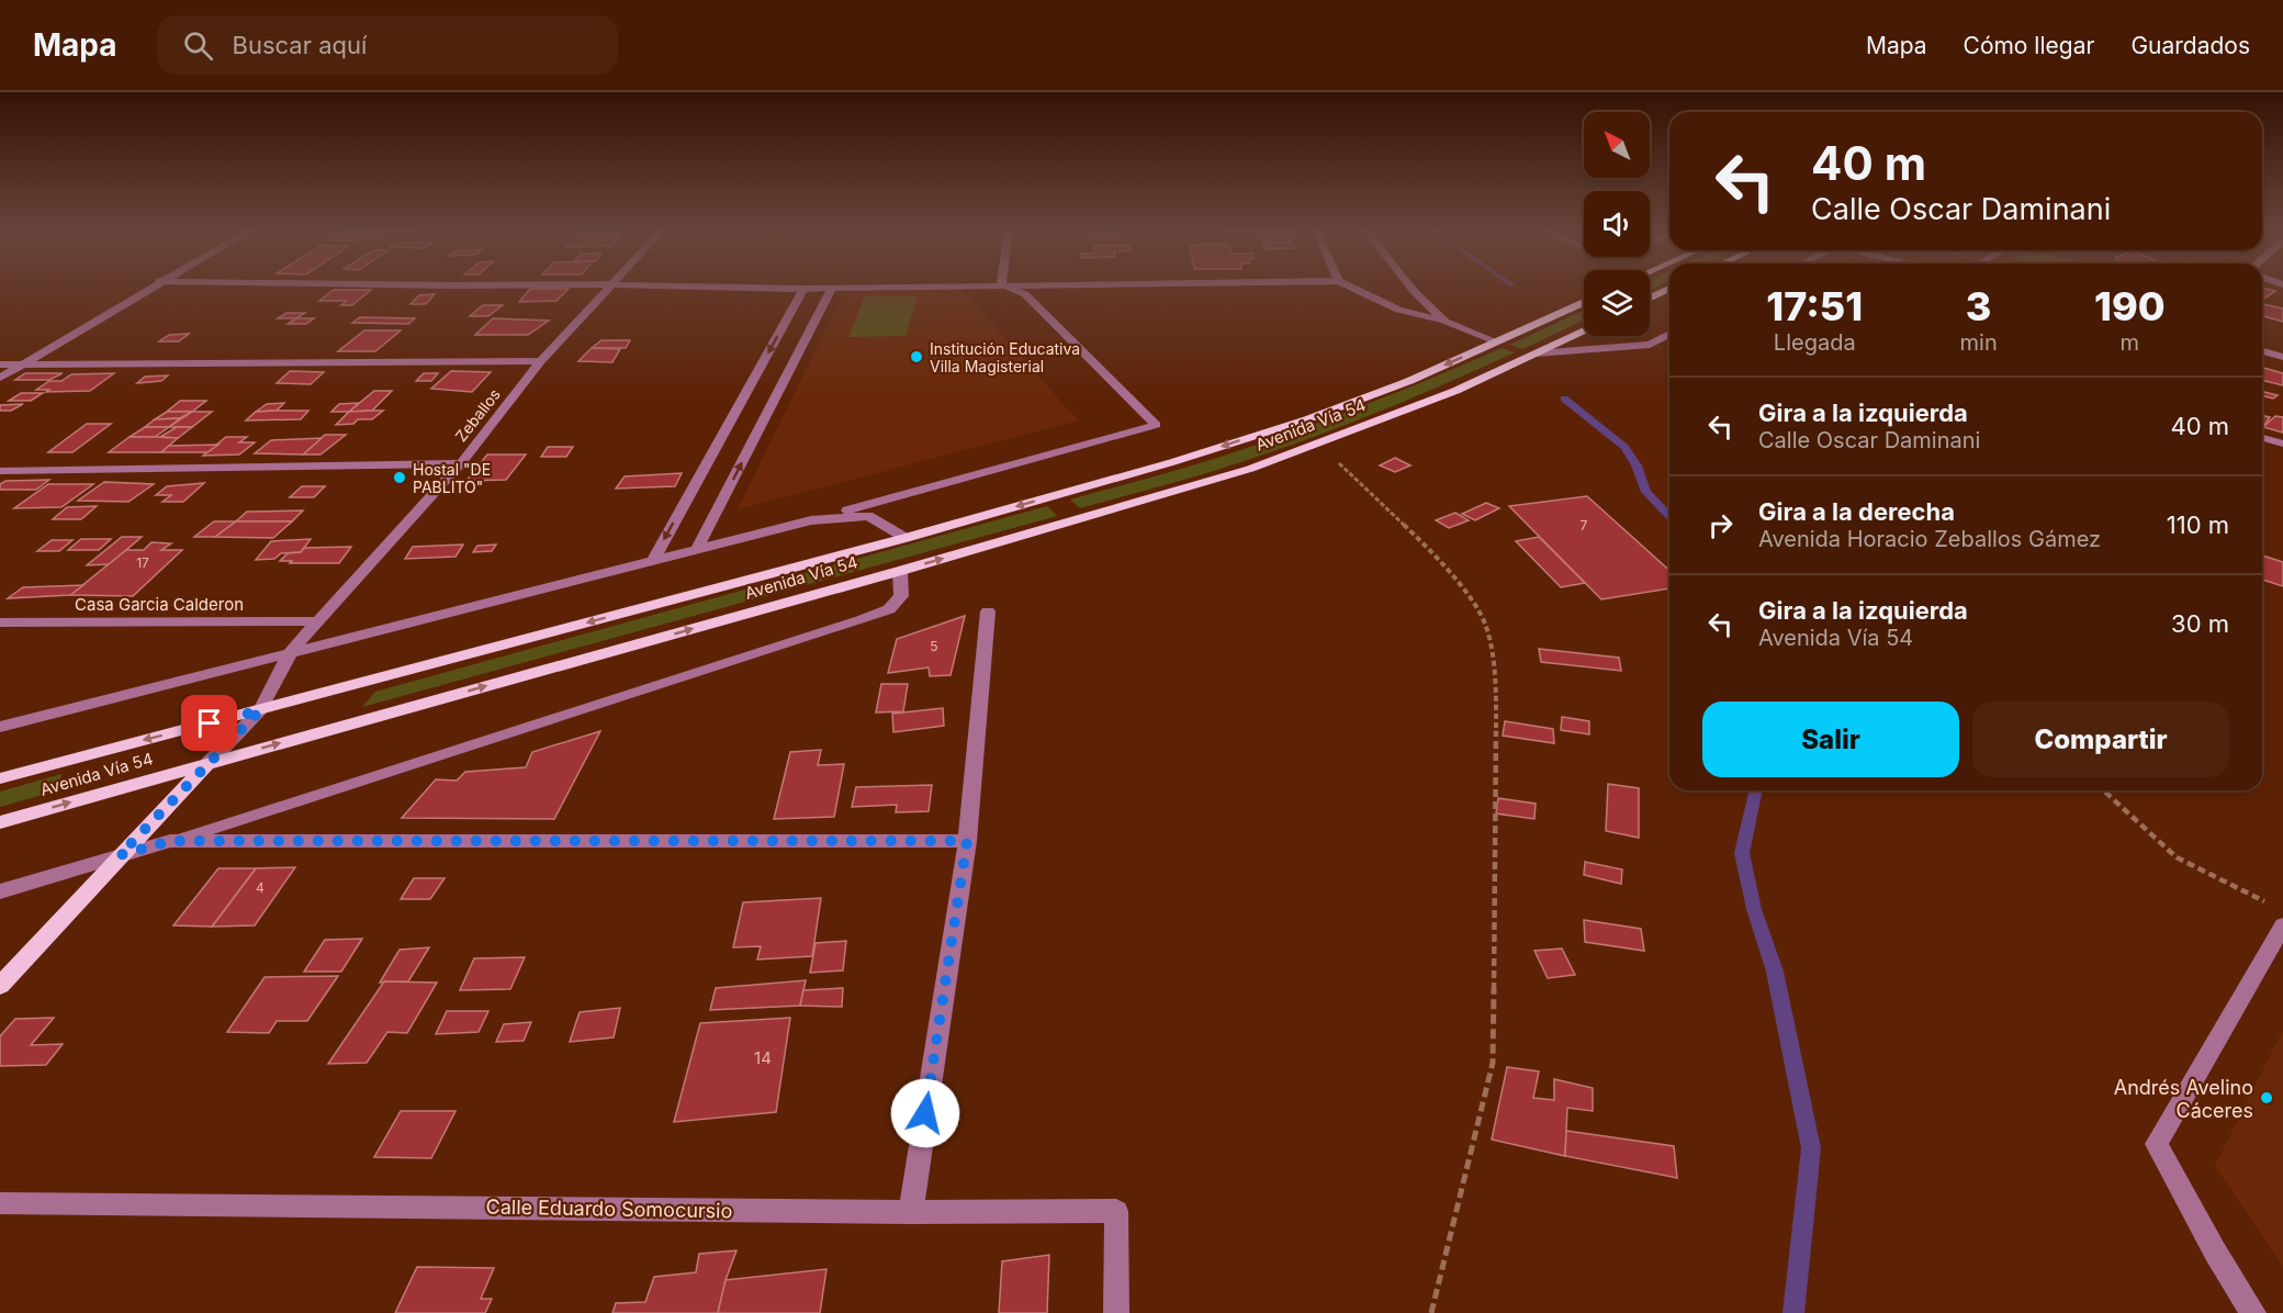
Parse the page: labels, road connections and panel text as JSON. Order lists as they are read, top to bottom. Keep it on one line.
{"streets":{"main road":["Avenida Vía 54"],"street":["Zeballos","Casa Garcia Calderon","Calle Eduardo Somocursio"]},"crossings":[["Zeballos","Avenida Vía 54"],["Zeballos","Casa Garcia Calderon"]],"places":["Institución Educativa Villa Magisterial","Hostal \"DE PABLITO\"","Andrés Avelino Cáceres"],"house_numbers":["7","17","5","4","14"],"north":"top left","page":{"header":"Mapa","search":"Buscar aquí","nav":["Mapa","Cómo llegar","Guardados"],"turn":["40 m","Calle Oscar Daminani"],"eta":["17:51","Llegada","3","min","190","m"],"list":[{"name":"Gira a la izquierda","note":"Calle Oscar Daminani","value":"40 m"},{"name":"Gira a la derecha","note":"Avenida Horacio Zeballos Gámez","value":"110 m"},{"name":"Gira a la izquierda","note":"Avenida Vía 54","value":"30 m"}],"buttons":["Salir","Compartir"]}}
